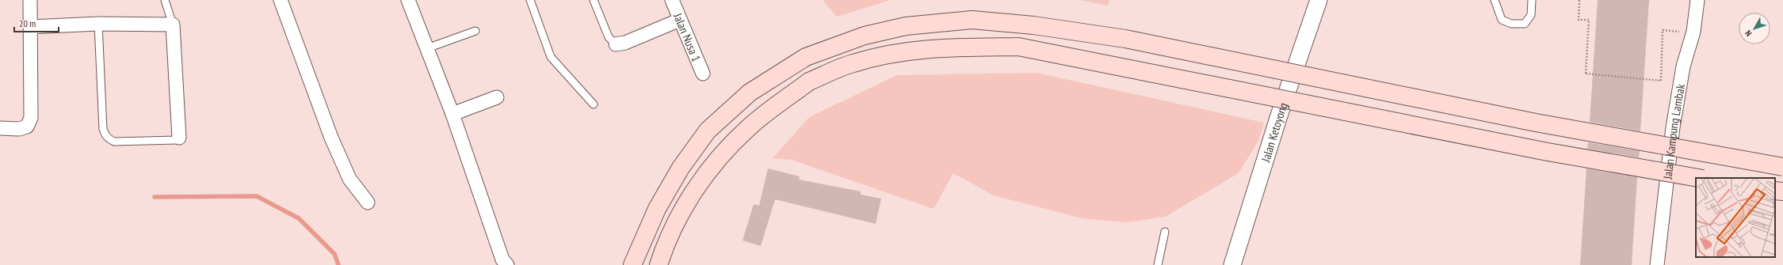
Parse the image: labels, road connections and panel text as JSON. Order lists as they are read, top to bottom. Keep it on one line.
{"streets":{"street":["Jalan Nusa 1","Jalan Ketoyong","Jalan Kampung Lambak"]},"scale_bar":"20 m","north":"bottom left"}
